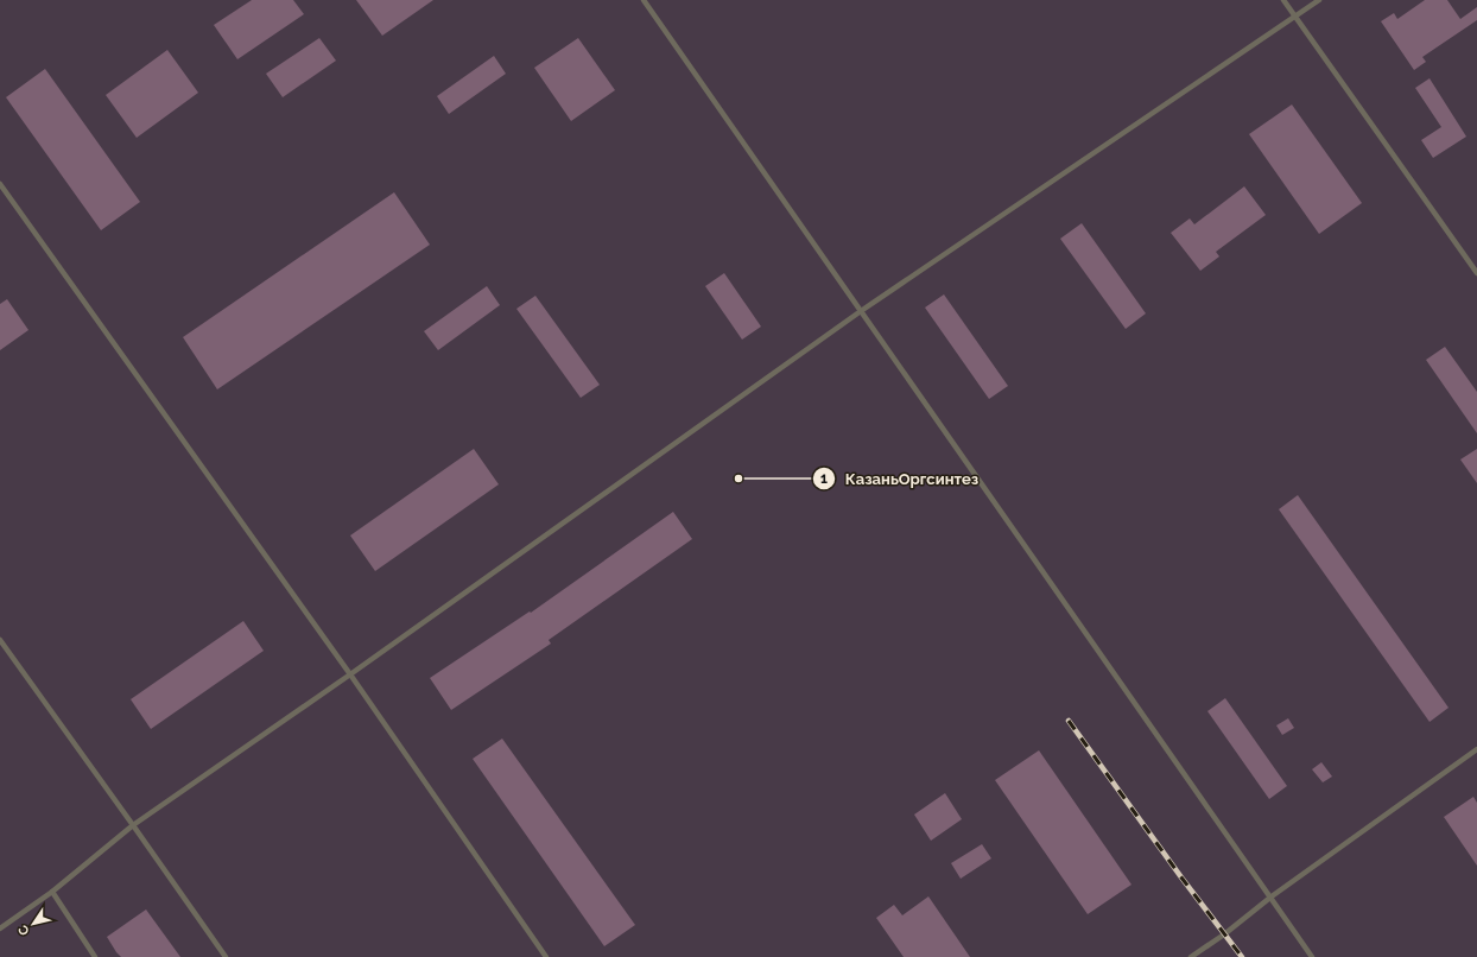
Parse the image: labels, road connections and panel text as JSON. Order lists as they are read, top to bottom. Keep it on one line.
{"places":["КазаньОргсинтез"],"north":"bottom left"}
